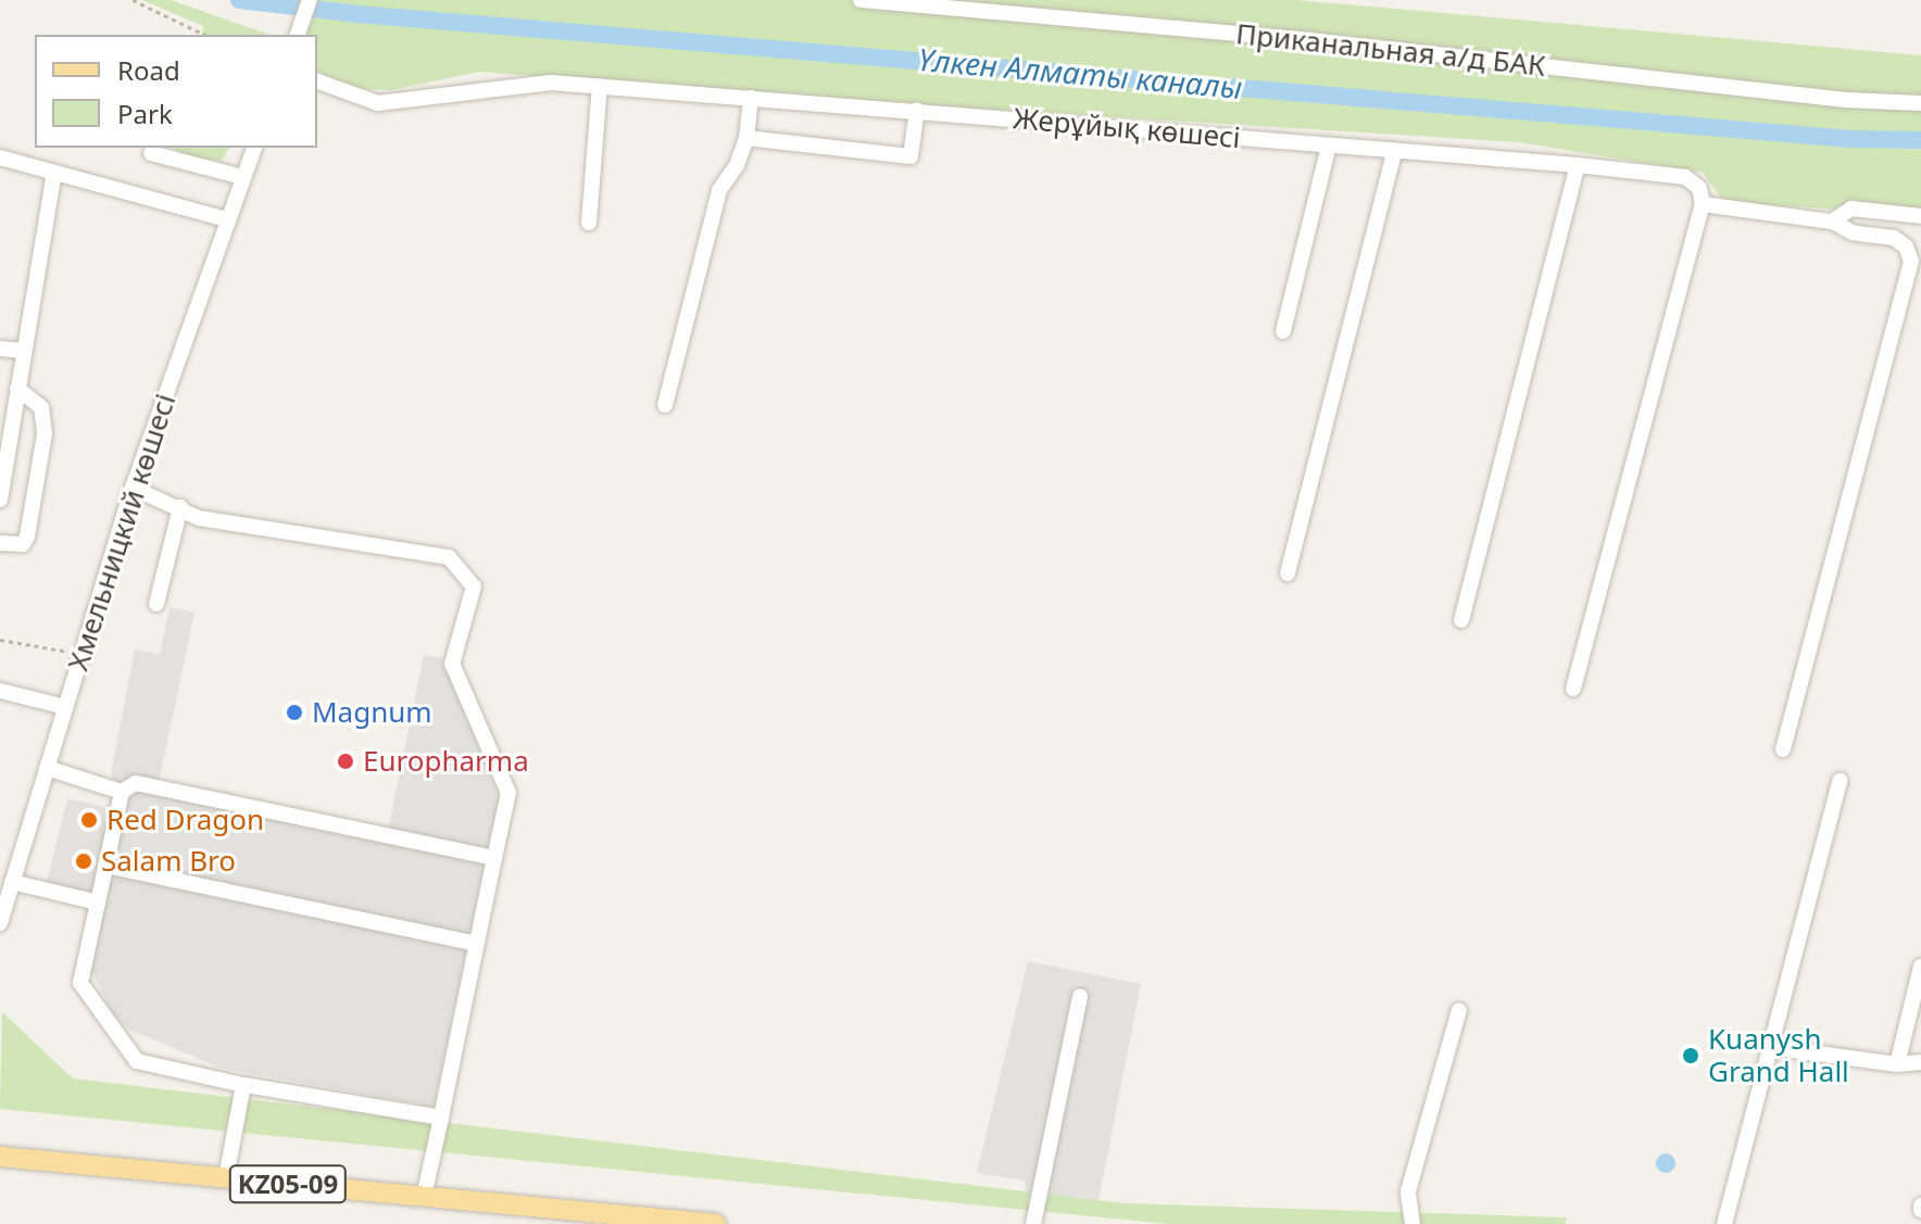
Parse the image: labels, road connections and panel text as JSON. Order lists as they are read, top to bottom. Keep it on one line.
{"streets":{"main road":["KZ05-09"],"street":["Приканальная а/д БАК","Жерұйық көшесі","Хмельницкий көшесі"]},"water":["Үлкен Алматы каналы"],"places":["Magnum","Europharma","Red Dragon","Salam Bro","Kuanysh Grand Hall"],"legend":["Road","Park"]}
